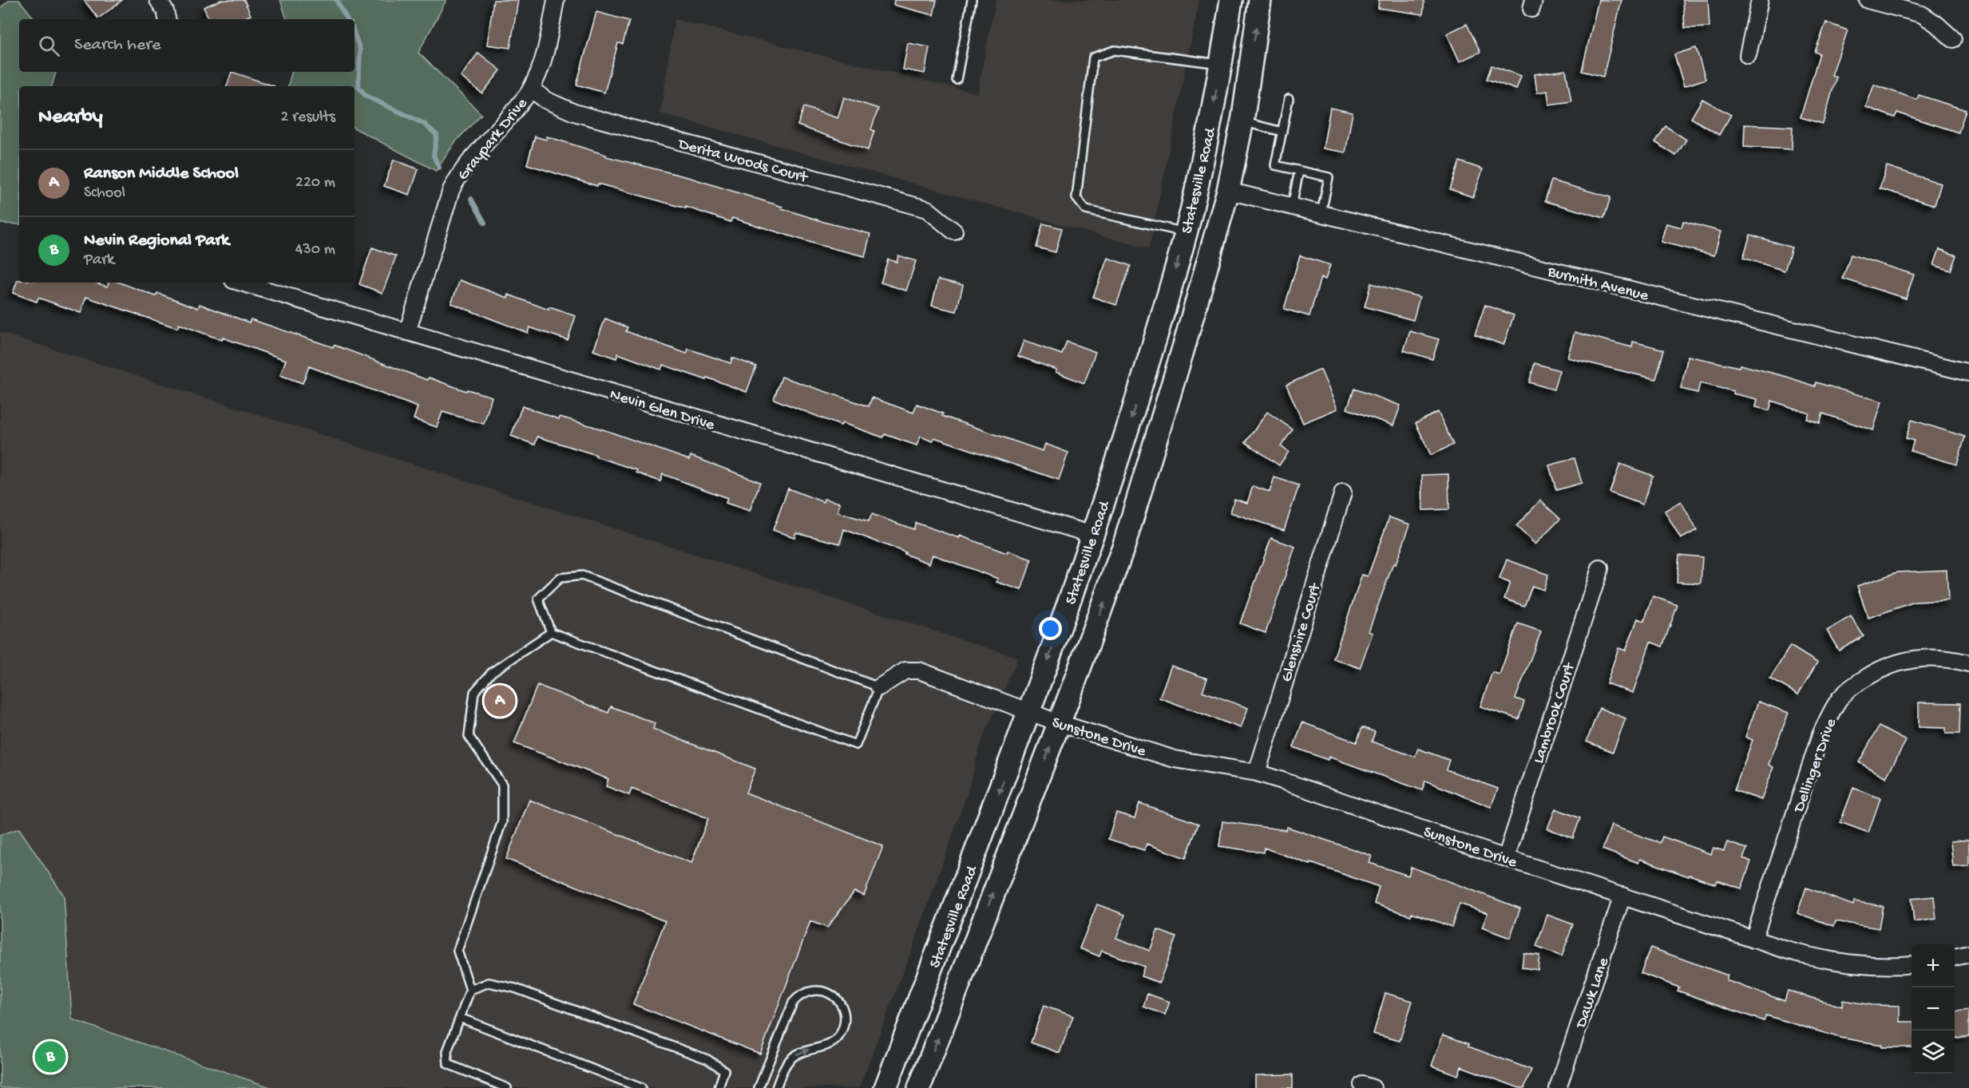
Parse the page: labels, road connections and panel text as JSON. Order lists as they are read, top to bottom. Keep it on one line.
{"streets":{"main road":["Statesville Road"],"street":["Graypark Drive","Derita Woods Court","Burmith Avenue","Nevin Glen Drive","Glenshire Court","Lambrook Court","Sunstone Drive","Dellinger Drive","Dawk Lane"]},"crossings":[["Graypark Drive","Derita Woods Court"],["Graypark Drive","Nevin Glen Drive"],["Statesville Road","Burmith Avenue"],["Statesville Road","Nevin Glen Drive"],["Statesville Road","Sunstone Drive"],["Glenshire Court","Sunstone Drive"],["Lambrook Court","Sunstone Drive"],["Sunstone Drive","Dellinger Drive"],["Sunstone Drive","Dawk Lane"]],"page":{"search":"Search here","heading":["Nearby","2 results"],"list":[{"mark":"A","name":"Ranson Middle School","note":"School","value":"220 m"},{"mark":"B","name":"Nevin Regional Park","note":"Park","value":"430 m"}],"pins":["A","B"],"map_buttons":["+","−"]}}
